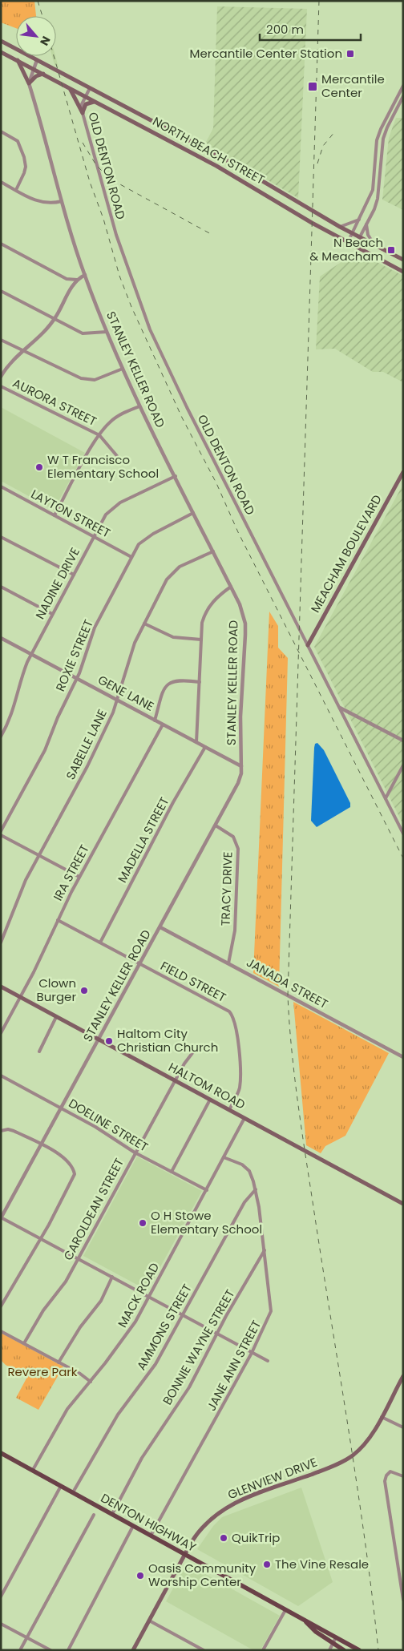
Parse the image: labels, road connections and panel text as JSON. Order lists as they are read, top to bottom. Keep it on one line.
{"streets":{"main road":["NORTH BEACH STREET","MEACHAM BOULEVARD","HALTOM ROAD","GLENVIEW DRIVE","DENTON HIGHWAY"],"street":["OLD DENTON ROAD","STANLEY KELLER ROAD","AURORA STREET","LAYTON STREET","NADINE DRIVE","ROXIE STREET","GENE LANE","SABELLE LANE","MADELLA STREET","IRA STREET","TRACY DRIVE","FIELD STREET","JANADA STREET","DOELINE STREET","CAROLDEAN STREET","MACK ROAD","AMMONS STREET","BONNIE WAYNE STREET","JANE ANN STREET"]},"crossings":[["NORTH BEACH STREET","OLD DENTON ROAD"],["OLD DENTON ROAD","MEACHAM BOULEVARD"],["STANLEY KELLER ROAD","NADINE DRIVE"],["STANLEY KELLER ROAD","ROXIE STREET"],["STANLEY KELLER ROAD","GENE LANE"],["STANLEY KELLER ROAD","SABELLE LANE"],["STANLEY KELLER ROAD","TRACY DRIVE"],["STANLEY KELLER ROAD","FIELD STREET"],["STANLEY KELLER ROAD","JANADA STREET"],["STANLEY KELLER ROAD","HALTOM ROAD"],["STANLEY KELLER ROAD","DOELINE STREET"],["LAYTON STREET","NADINE DRIVE"],["LAYTON STREET","ROXIE STREET"],["NADINE DRIVE","GENE LANE"],["ROXIE STREET","GENE LANE"],["GENE LANE","SABELLE LANE"],["GENE LANE","MADELLA STREET"],["GENE LANE","IRA STREET"],["MADELLA STREET","FIELD STREET"],["IRA STREET","FIELD STREET"],["IRA STREET","HALTOM ROAD"],["TRACY DRIVE","JANADA STREET"],["FIELD STREET","HALTOM ROAD"],["HALTOM ROAD","CAROLDEAN STREET"],["HALTOM ROAD","MACK ROAD"],["DOELINE STREET","CAROLDEAN STREET"],["DOELINE STREET","MACK ROAD"],["MACK ROAD","JANE ANN STREET"],["MACK ROAD","DENTON HIGHWAY"],["AMMONS STREET","JANE ANN STREET"],["AMMONS STREET","DENTON HIGHWAY"],["BONNIE WAYNE STREET","JANE ANN STREET"],["BONNIE WAYNE STREET","DENTON HIGHWAY"],["JANE ANN STREET","DENTON HIGHWAY"],["GLENVIEW DRIVE","DENTON HIGHWAY"]],"parks":["Revere Park"],"places":{"transit":["Mercantile Center Station","Mercantile Center","N Beach & Meacham"],"other":["W T Francisco Elementary School","Clown Burger","Haltom City Christian Church","O H Stowe Elementary School","QuikTrip","The Vine Resale","Oasis Community Worship Center"]},"scale_bar":"200 m","north":"bottom right"}
